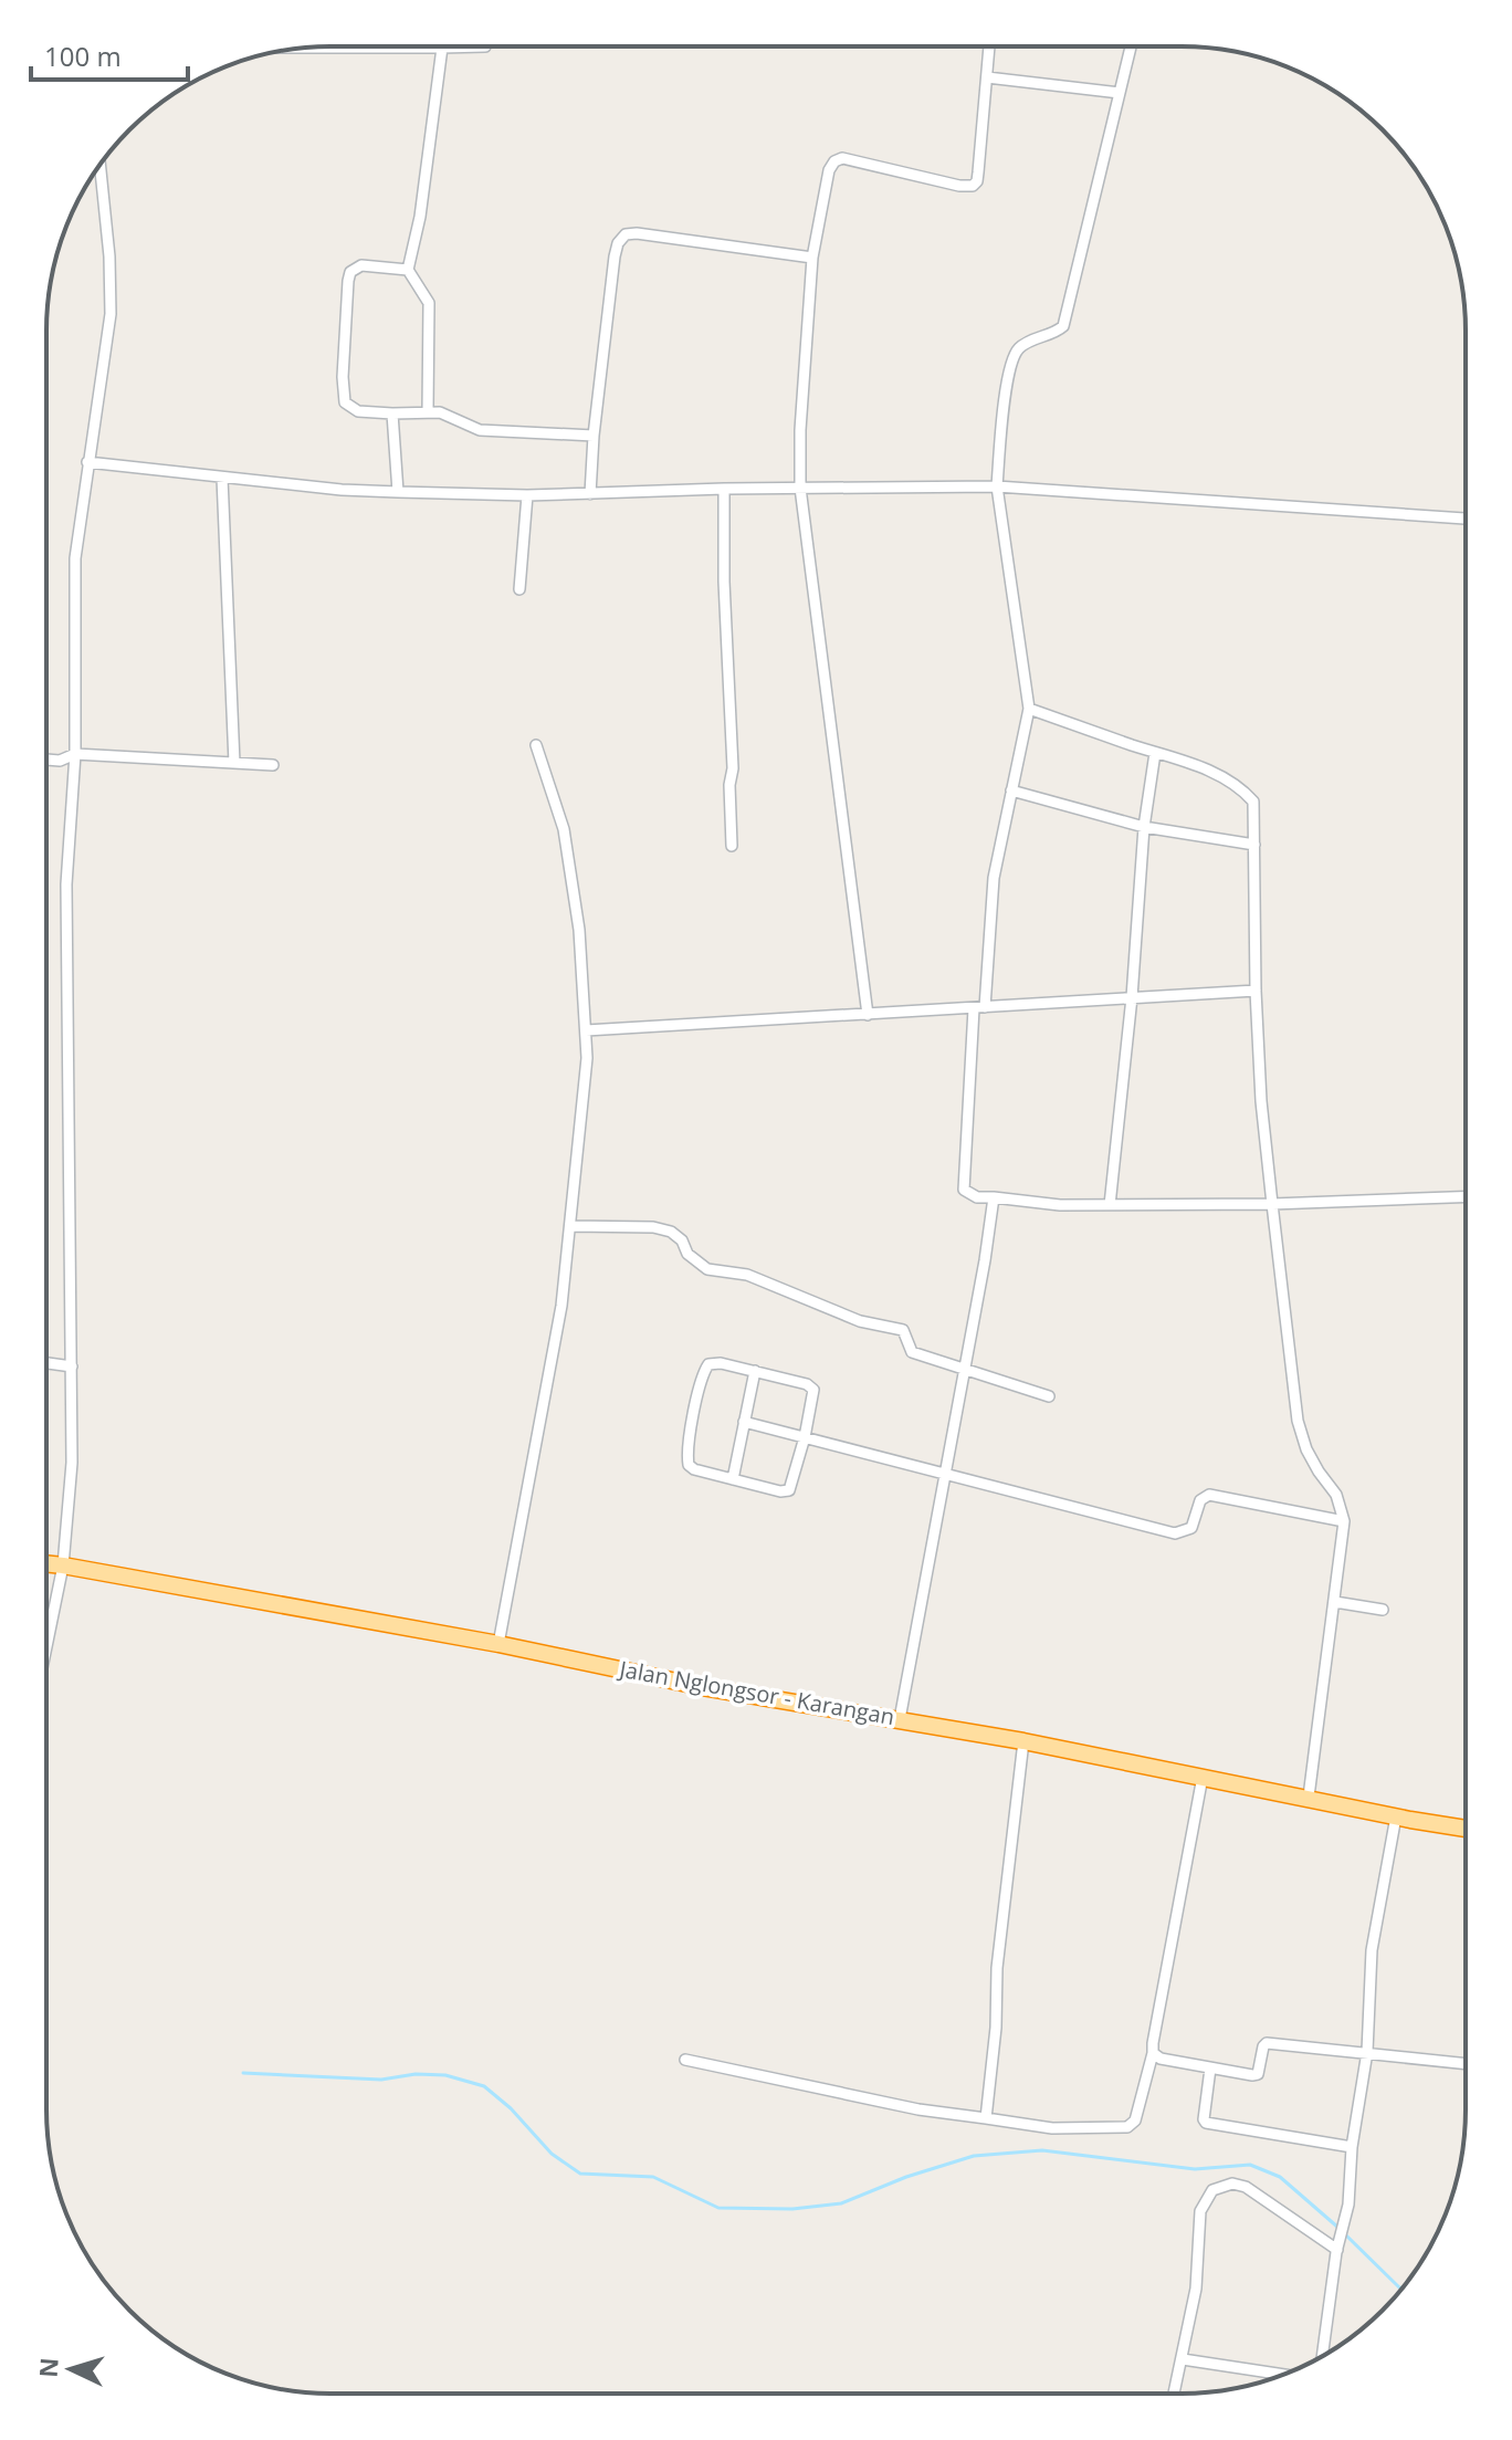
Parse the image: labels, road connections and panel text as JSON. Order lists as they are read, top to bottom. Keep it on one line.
{"streets":{"highway":["Jalan Nglongsor - Karangan"]},"scale_bar":"100 m","north":"left"}
